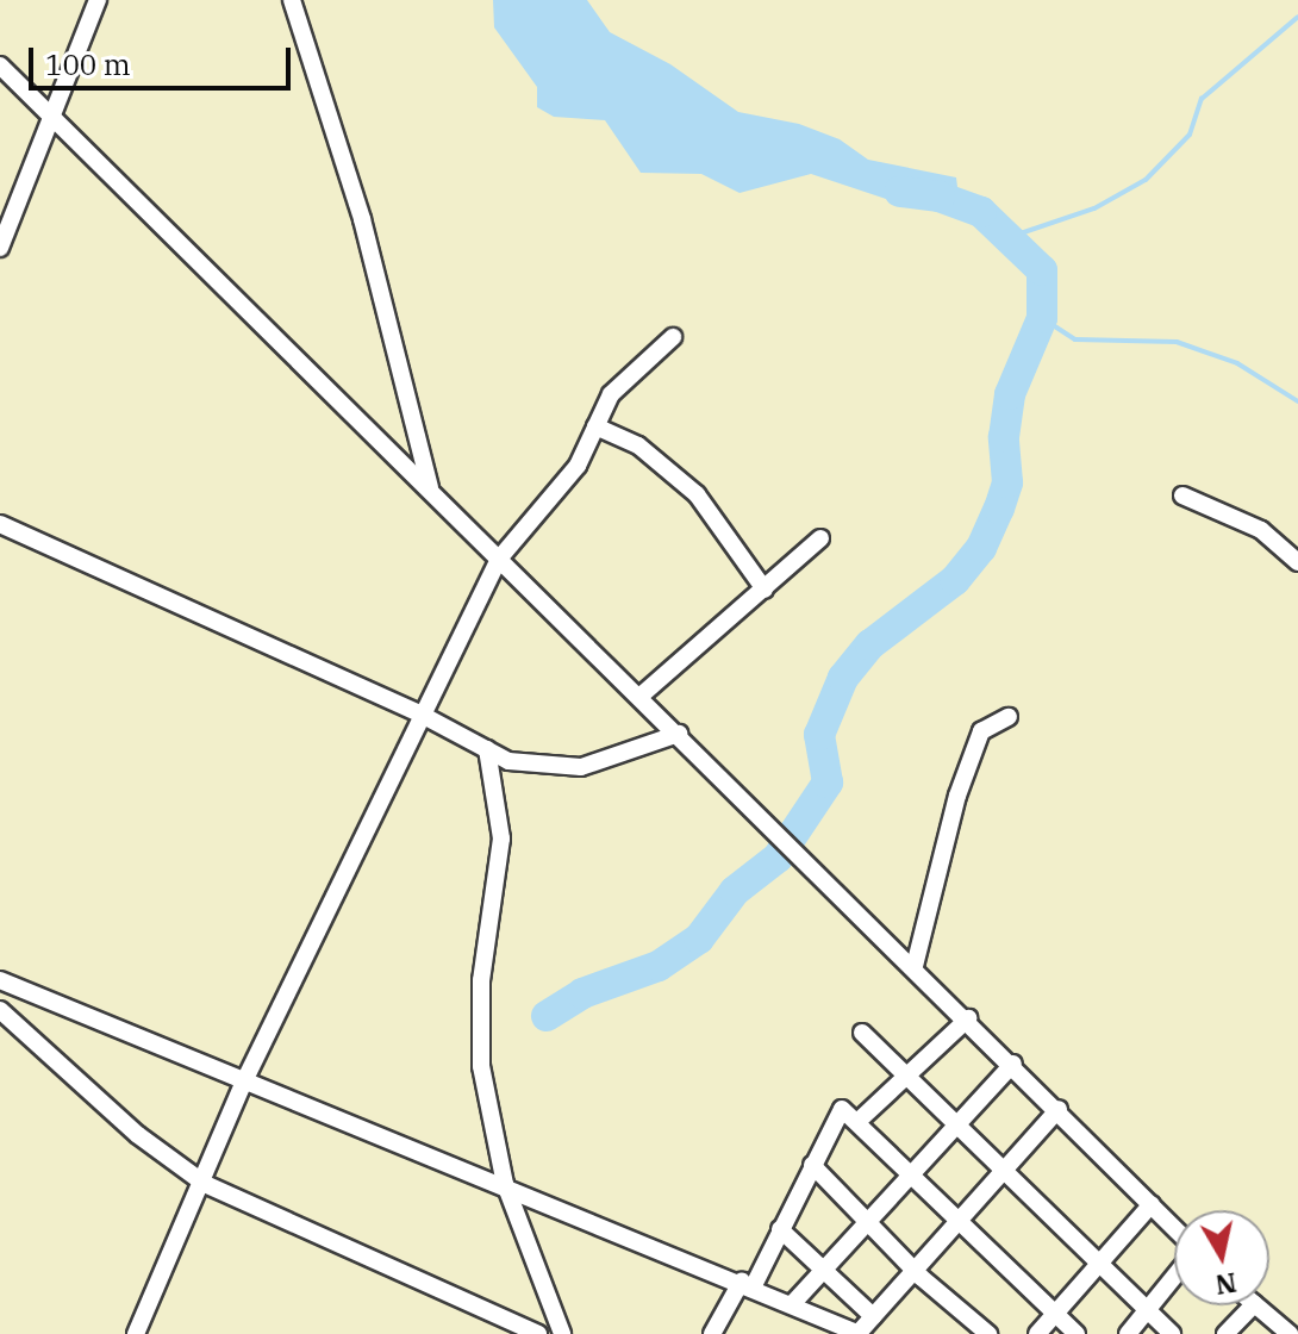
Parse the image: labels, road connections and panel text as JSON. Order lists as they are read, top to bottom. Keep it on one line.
{"scale_bar":"100 m","north":"bottom"}
